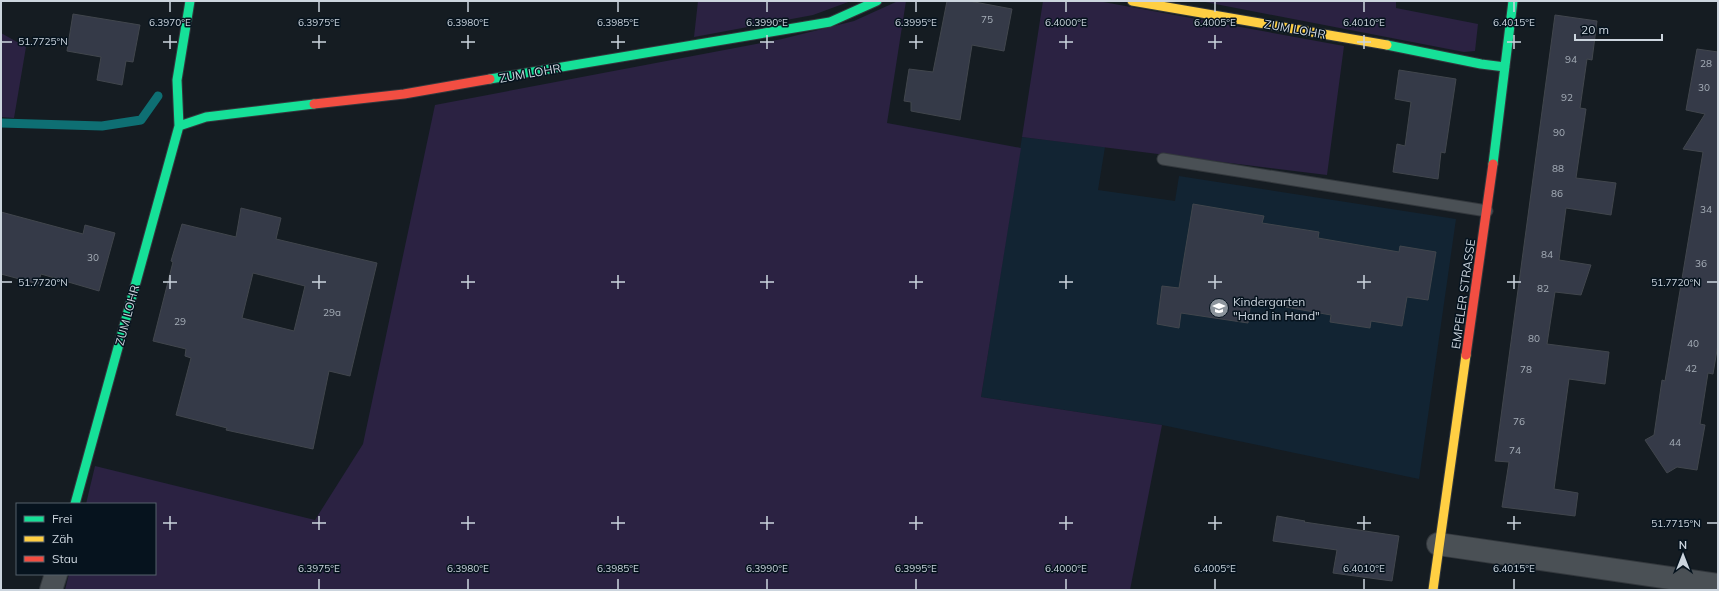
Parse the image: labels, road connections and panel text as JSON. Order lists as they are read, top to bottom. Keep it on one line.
{"streets":{"street":["ZUM LOHR","EMPELER STRASSE"]},"crossings":[["ZUM LOHR","EMPELER STRASSE"]],"places":{"school or university":["Kindergarten \"Hand in Hand\""]},"house_numbers":["75","94","28","30","92","90","88","86","34","84","30","36","82","29a","29","80","40","42","78","76","44","74"],"legend":["Frei","Zäh","Stau"],"scale_bar":"20 m","north":"top","coordinates":["6.3970°E","6.3975°E","6.3980°E","6.3985°E","6.3990°E","6.3995°E","6.4000°E","6.4005°E","6.4010°E","6.4015°E","51.7725°N","51.7720°N","51.7715°N"]}
